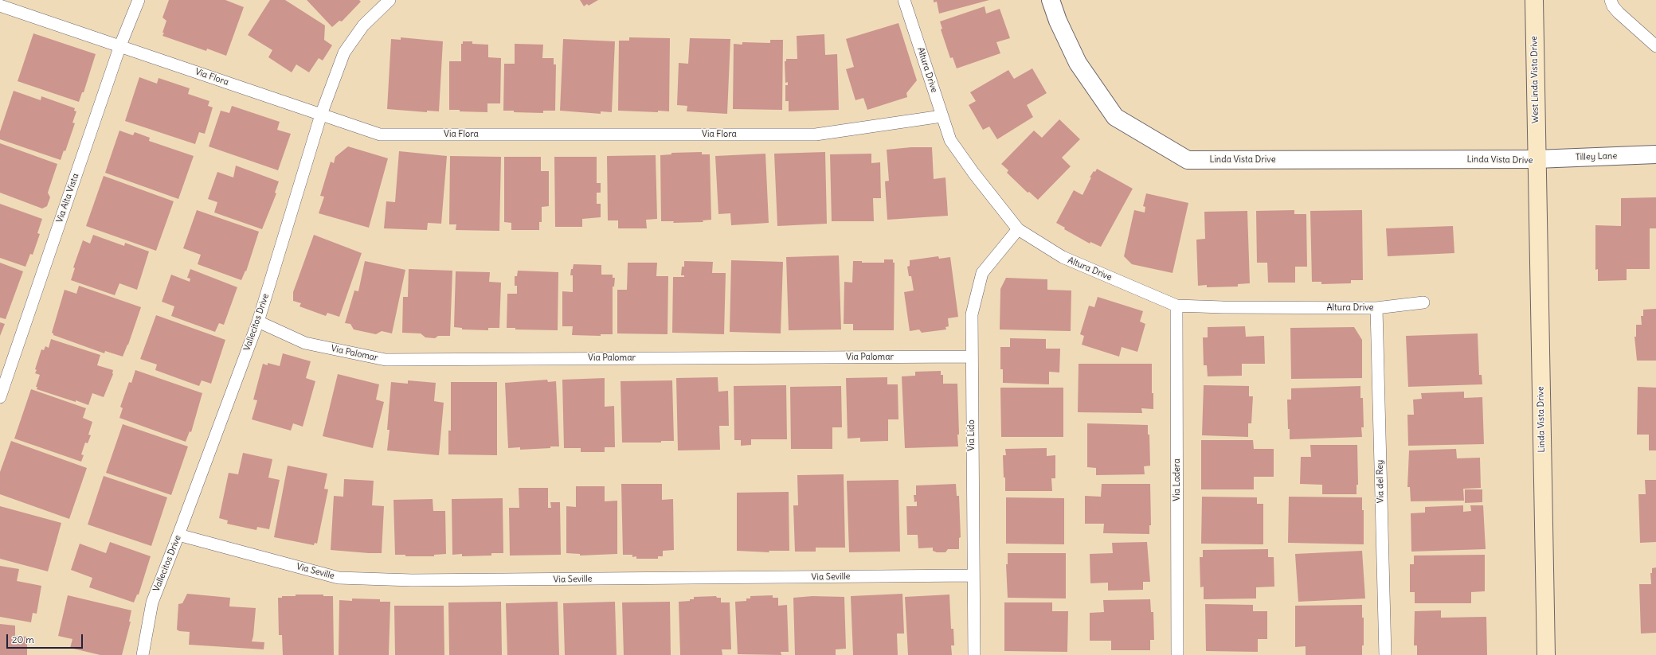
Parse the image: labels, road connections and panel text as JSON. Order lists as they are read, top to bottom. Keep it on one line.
{"streets":{"main road":["West Linda Vista Drive","Linda Vista Drive"],"street":["Tilley Lane"],"lane":["Altura Drive","Via Flora","Via Alta Vista","Vallecitos Drive","Via Palomar","Via Lido","Via Ladera","Via del Rey","Via Seville"]},"crossings":[["Altura Drive","Via Flora"],["Altura Drive","Via Lido"],["Altura Drive","Via Ladera"],["Altura Drive","Via del Rey"],["Via Flora","Via Alta Vista"],["Via Flora","Vallecitos Drive"],["West Linda Vista Drive","Tilley Lane"],["West Linda Vista Drive","Linda Vista Drive"],["Tilley Lane","Linda Vista Drive"],["Vallecitos Drive","Via Palomar"],["Vallecitos Drive","Via Seville"],["Via Palomar","Via Lido"],["Via Lido","Via Seville"]],"scale_bar":"20 m"}
